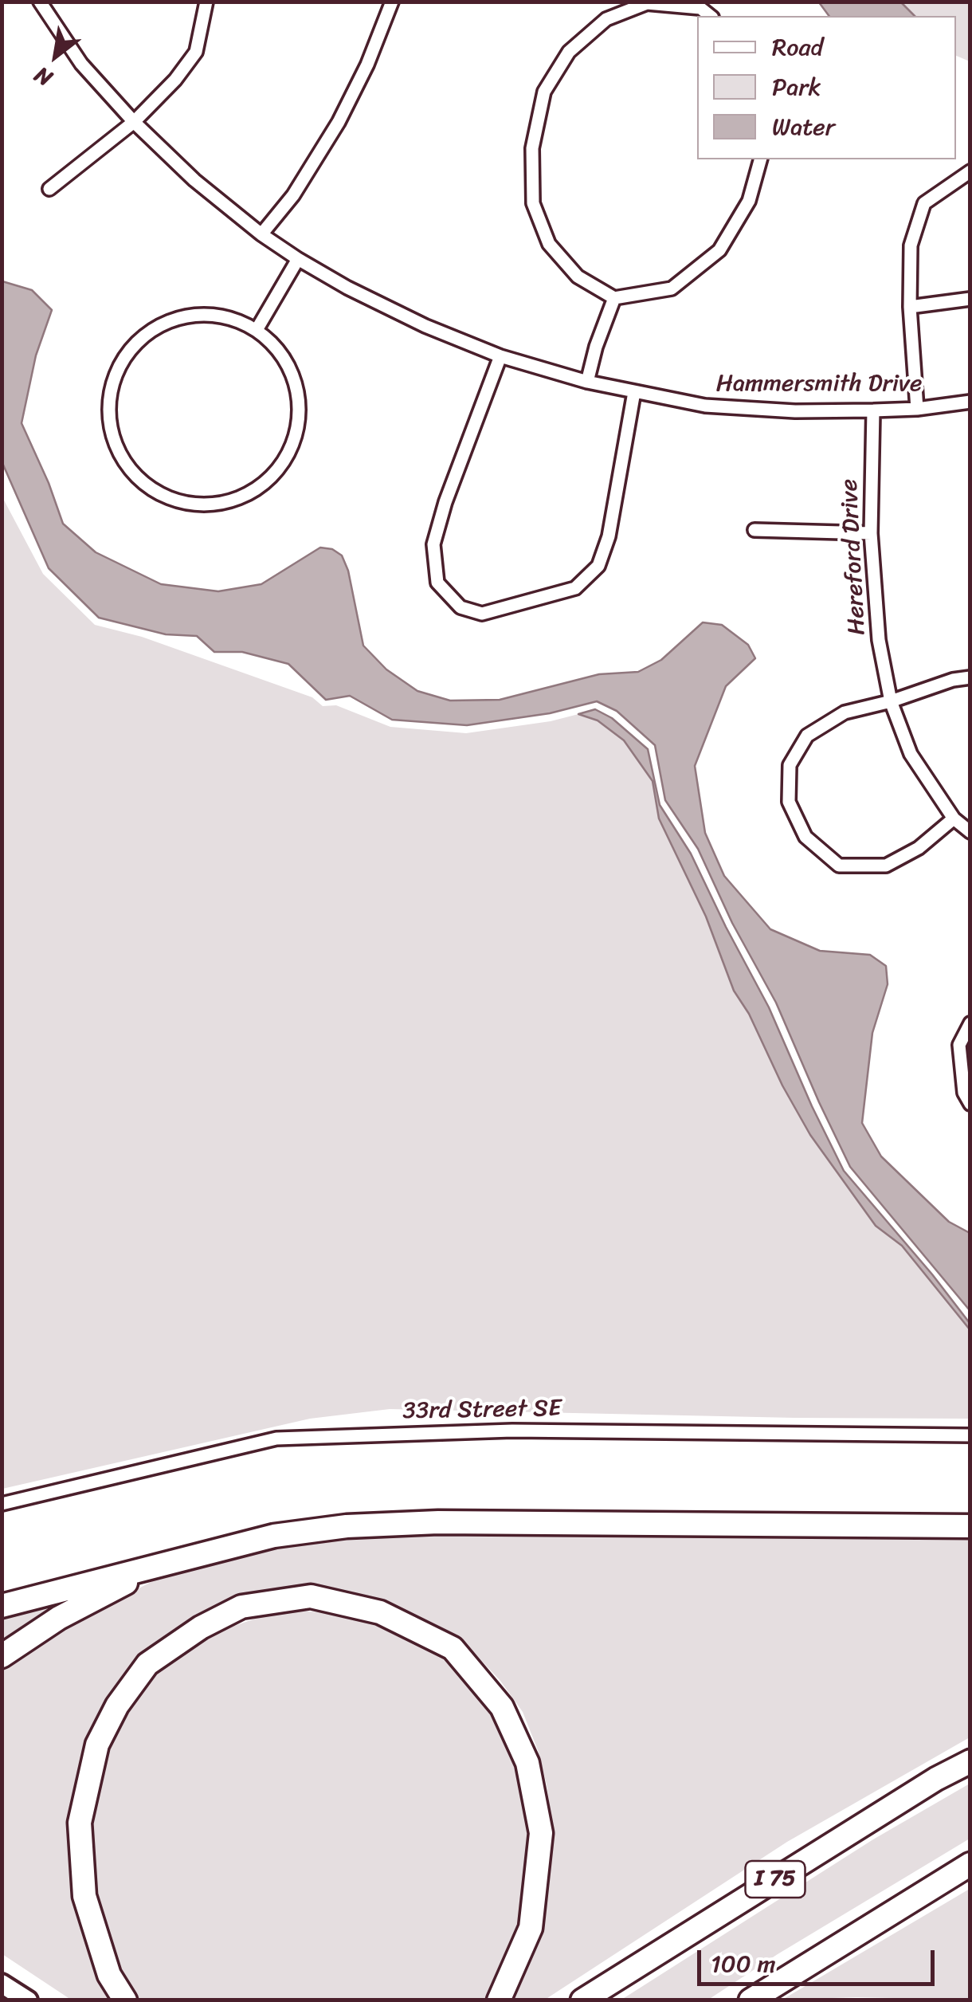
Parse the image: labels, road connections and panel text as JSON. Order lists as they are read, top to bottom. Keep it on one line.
{"streets":{"highway":["I 75"],"street":["Hammersmith Drive","Hereford Drive","33rd Street SE"]},"crossings":[["Hammersmith Drive","Hereford Drive"]],"legend":["Road","Park","Water"],"scale_bar":"100 m","north":"bottom left"}
